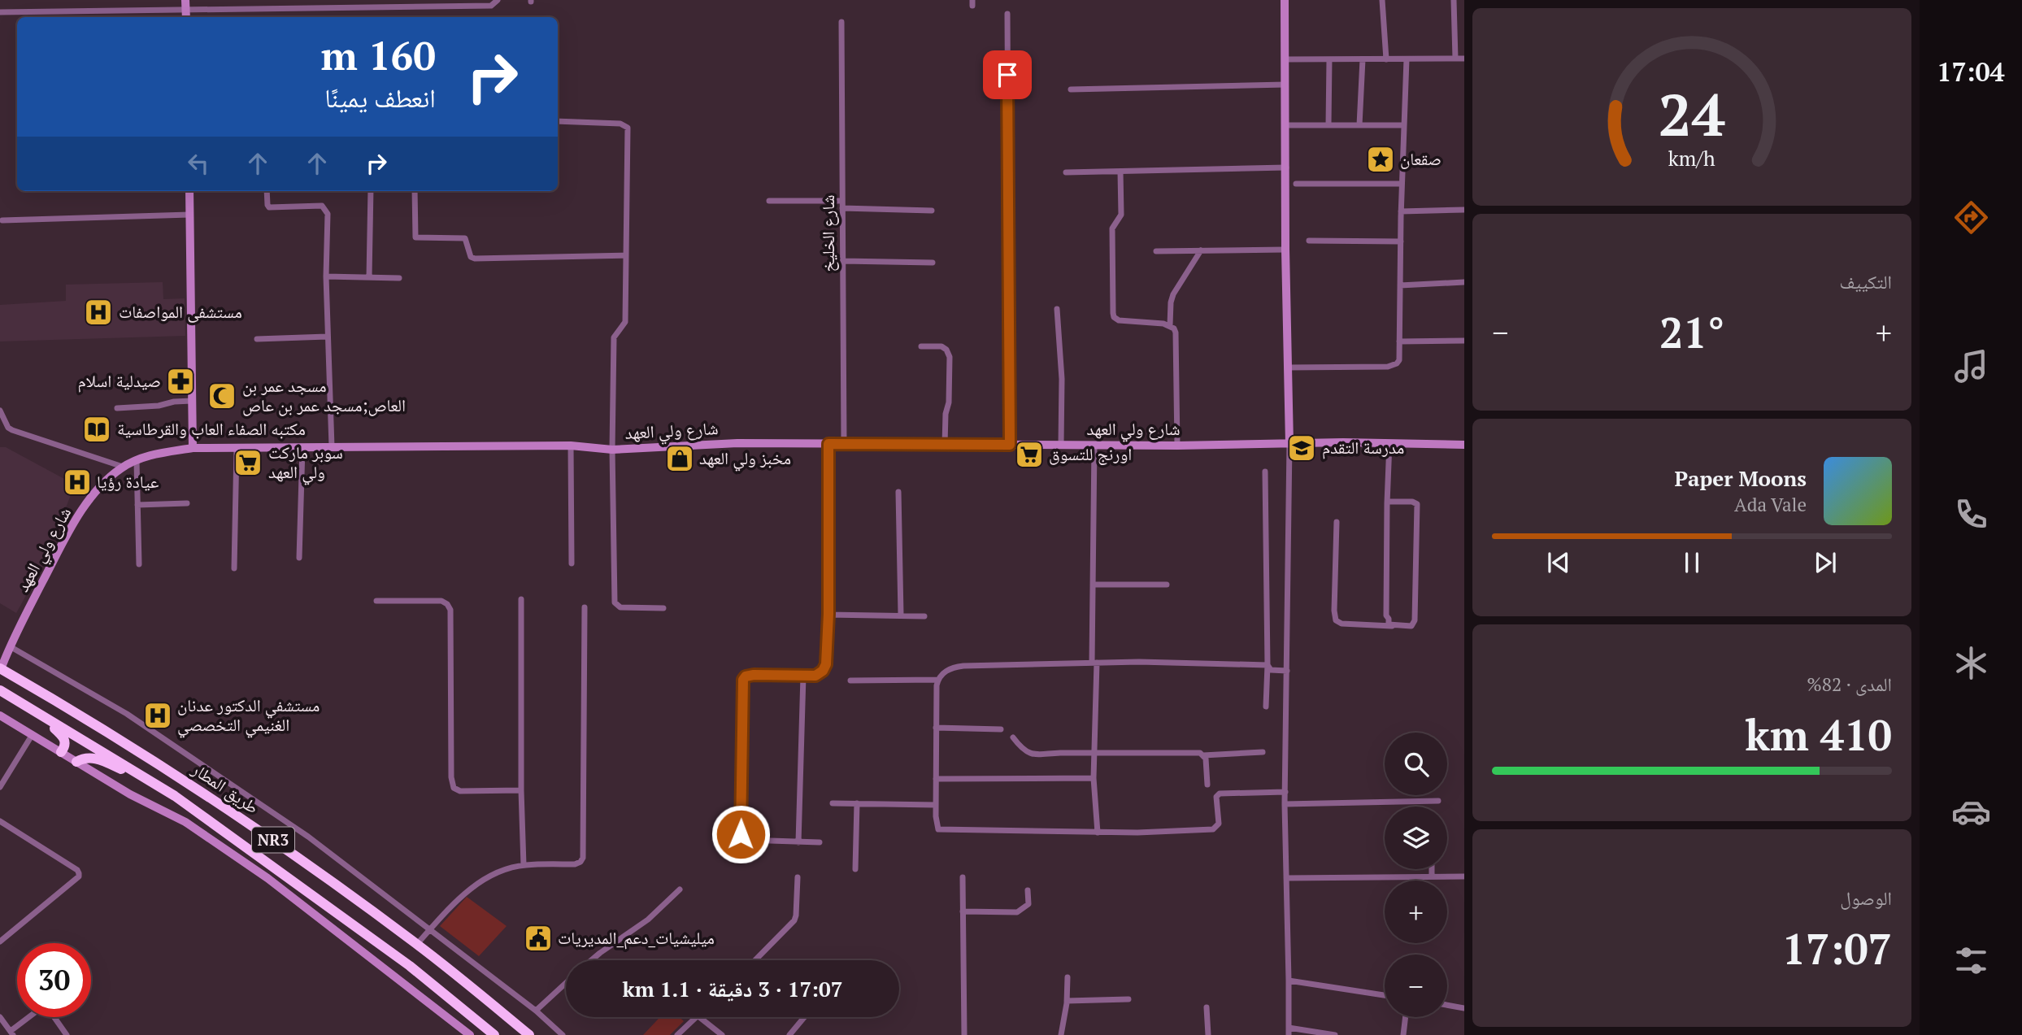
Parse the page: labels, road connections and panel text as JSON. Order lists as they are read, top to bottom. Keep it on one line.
{"streets":{"highway":["طريق المطار","NR3"],"main road":["شارع ولي العهد"],"street":["شارع الخليخ"]},"crossings":[["شارع الخليخ","شارع ولي العهد"],["شارع ولي العهد","طريق المطار"]],"places":{"place":["صقعان"],"hospital":["مستشفى المواصفات","عيادة رؤيا","مستشفي الدكتور عدنان الغنيمي التخصصي"],"pharmacy":["صيدلية اسلام"],"mosque":["مسجد عمر بن العاص;مسجد عمر بن عاص"],"library":["مكتبه الصفاء العاب والقرطاسية"],"school or university":["مدرسة التقدم"],"supermarket":["اورنج للتسوق","سوبر ماركت ولي العهد"],"shop":["مخبز ولي العهد"],"public building":["ميليشيات_دعم_المديريات"]},"page":{"tabs":"17:04","turn":["160 m","انعطف يمينًا"],"tile":["التكييف",["المدى · 82%","410 km"],["الوصول","17:07"]],"heat":["−","21°","+"],"song":["Paper Moons","Ada Vale"],"map_buttons":["+","−"],"limit":"30","trip":"17:07 · 3 دقيقة · 1.1 km","gauge":["24","km/h"]}}
